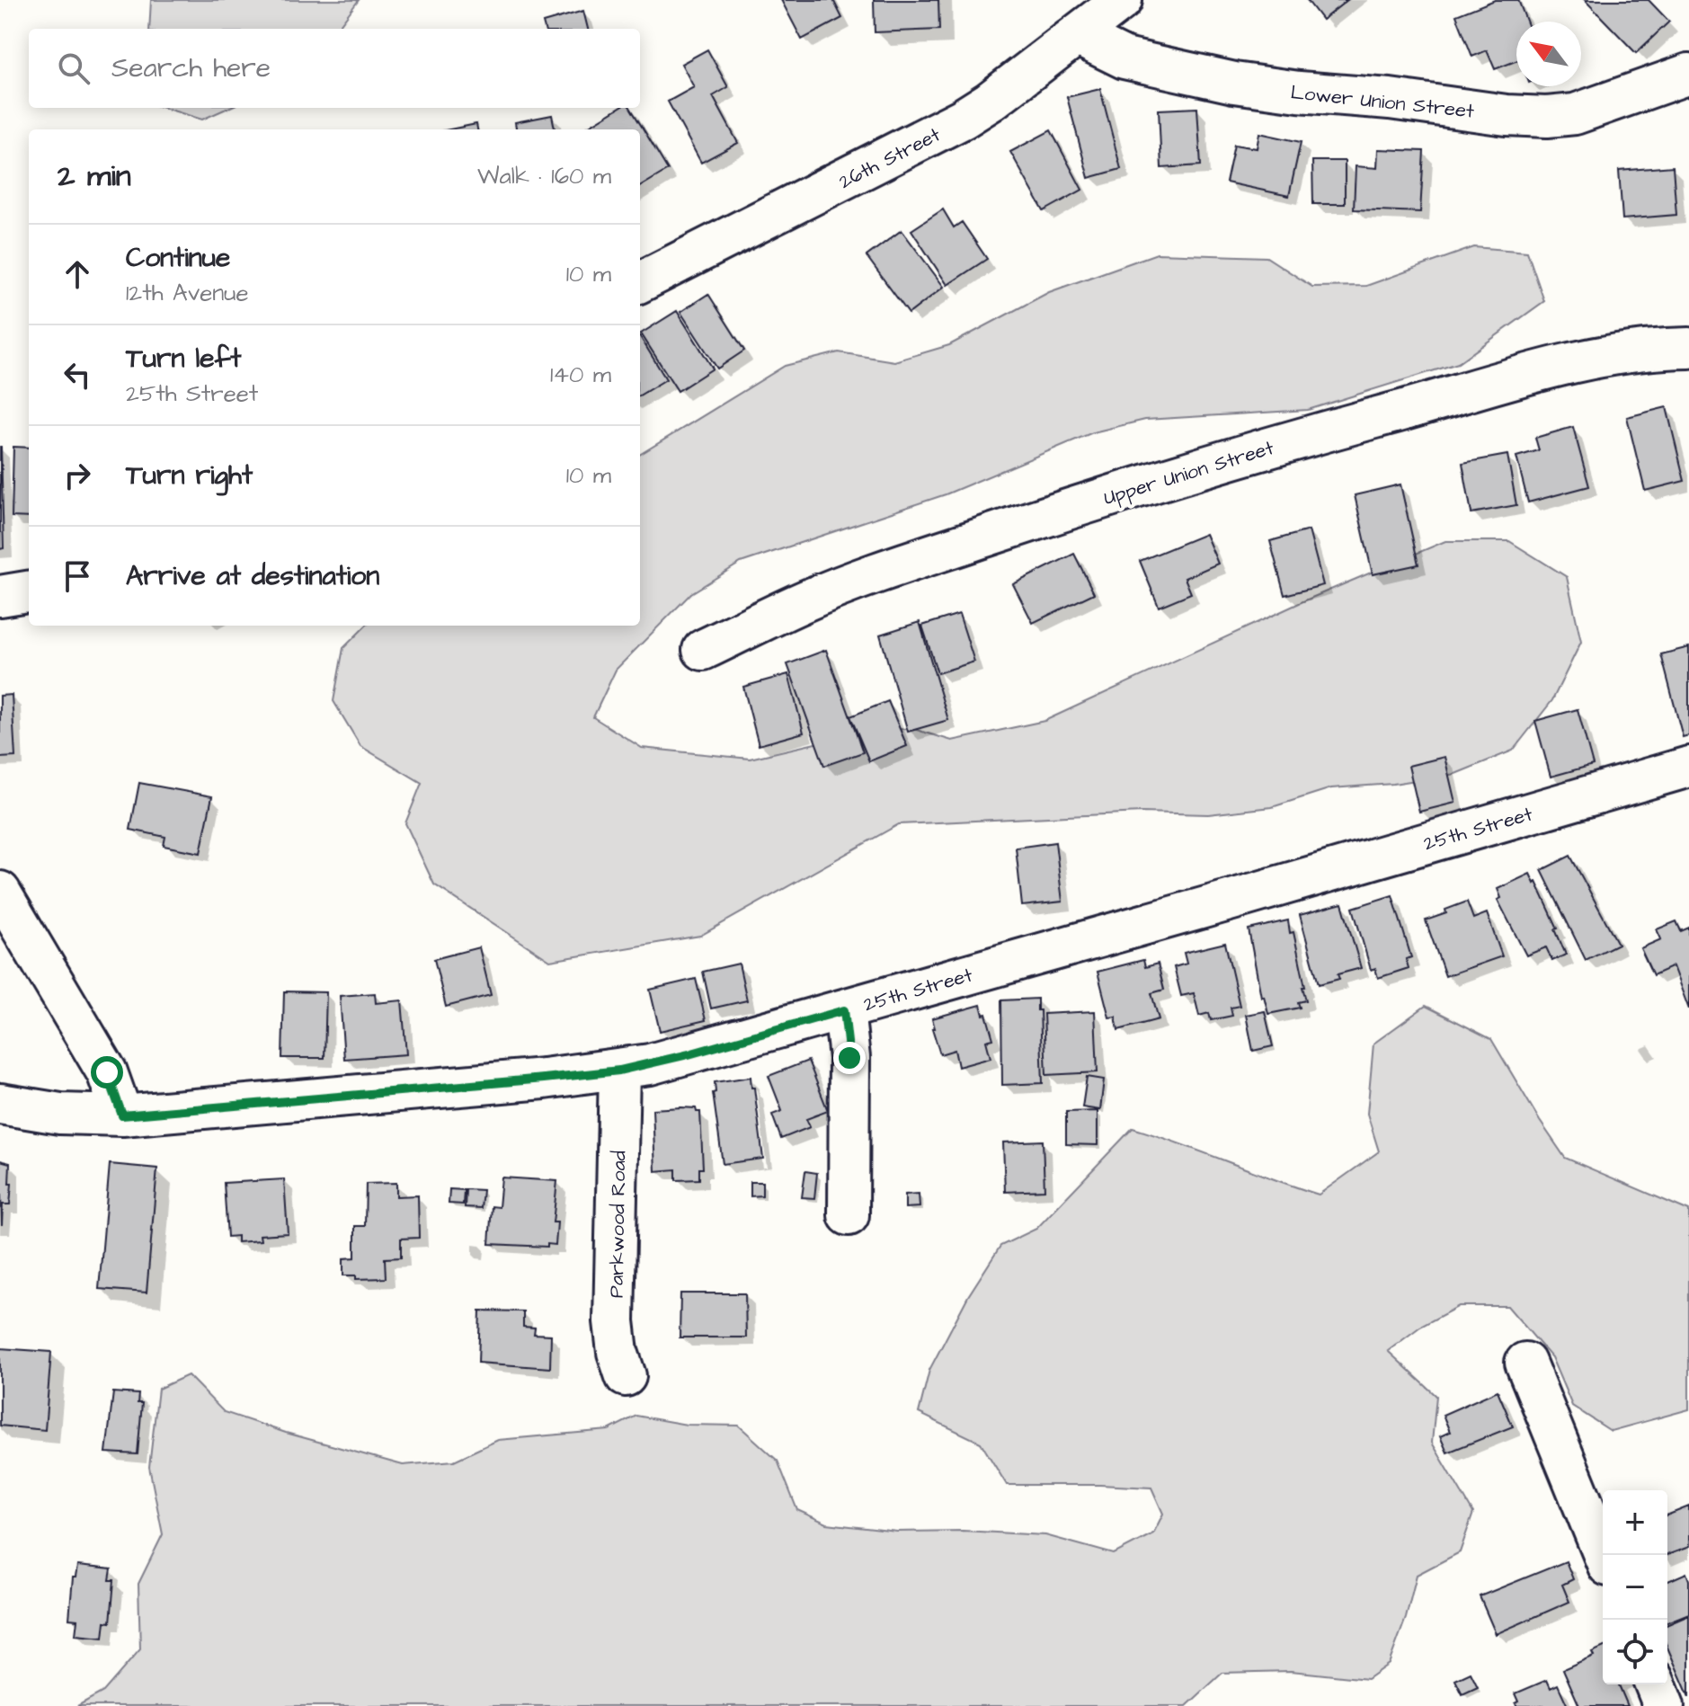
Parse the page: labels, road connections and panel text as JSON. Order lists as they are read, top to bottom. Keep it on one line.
{"streets":{"street":["Lower Union Street","26th Street","Upper Union Street","25th Street","Parkwood Road"]},"crossings":[["Lower Union Street","26th Street"],["25th Street","Parkwood Road"]],"north":"top left","page":{"search":"Search here","heading":["2 min","Walk · 160 m"],"list":[["Continue","12th Avenue","10 m"],["Turn left","25th Street","140 m"],["Turn right","10 m"],"Arrive at destination"],"map_buttons":["+","−"]}}
